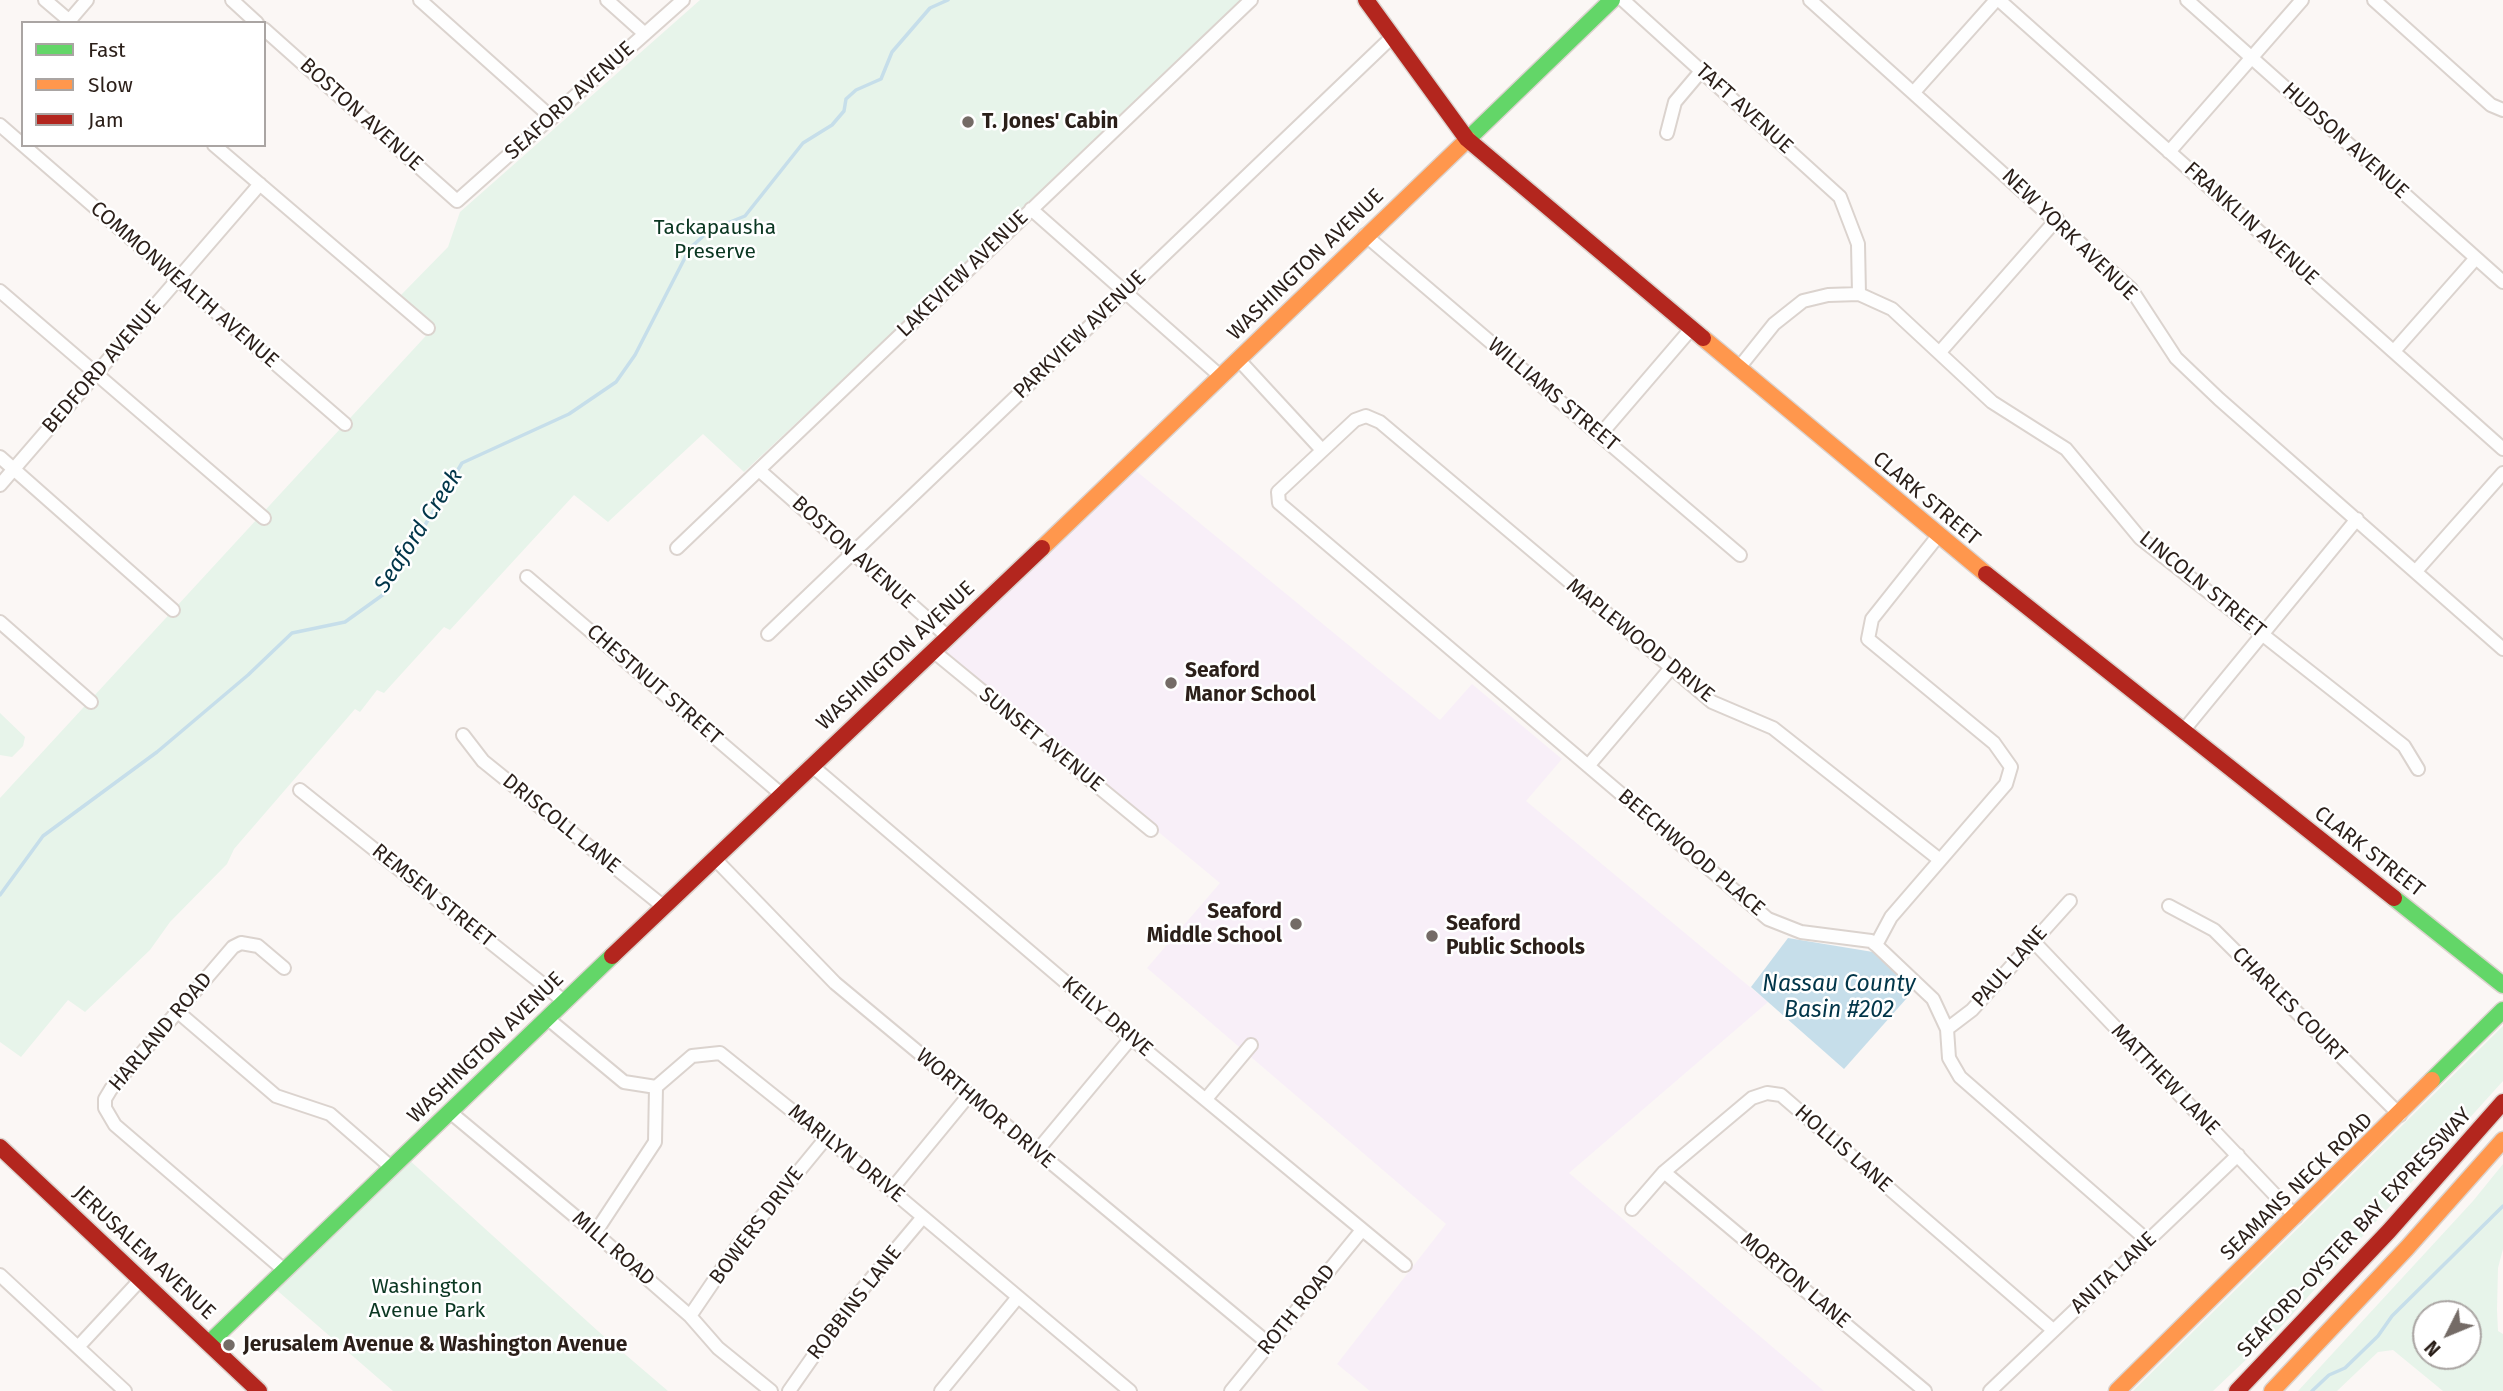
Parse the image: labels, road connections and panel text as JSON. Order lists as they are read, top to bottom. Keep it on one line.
{"streets":{"main road":["WASHINGTON AVENUE","CLARK STREET","SEAMANS NECK ROAD","SEAFORD-OYSTER BAY EXPRESSWAY","JERUSALEM AVENUE"],"street":["SEAFORD AVENUE","TAFT AVENUE","BOSTON AVENUE","HUDSON AVENUE","FRANKLIN AVENUE","NEW YORK AVENUE","LAKEVIEW AVENUE","COMMONWEALTH AVENUE","PARKVIEW AVENUE","BEDFORD AVENUE","WILLIAMS STREET","LINCOLN STREET","MAPLEWOOD DRIVE","CHESTNUT STREET","SUNSET AVENUE","DRISCOLL LANE","BEECHWOOD PLACE","REMSEN STREET","PAUL LANE","CHARLES COURT","KEILY DRIVE","HARLAND ROAD","MATTHEW LANE","WORTHMOR DRIVE","HOLLIS LANE","MARILYN DRIVE","BOWERS DRIVE","MILL ROAD","ANITA LANE","MORTON LANE","ROBBINS LANE","ROTH ROAD"]},"crossings":[["SEAFORD AVENUE","BOSTON AVENUE"],["TAFT AVENUE","LINCOLN STREET"],["BOSTON AVENUE","WASHINGTON AVENUE"],["BOSTON AVENUE","LAKEVIEW AVENUE"],["BOSTON AVENUE","PARKVIEW AVENUE"],["WASHINGTON AVENUE","WILLIAMS STREET"],["WASHINGTON AVENUE","CLARK STREET"],["WASHINGTON AVENUE","CHESTNUT STREET"],["WASHINGTON AVENUE","SUNSET AVENUE"],["WASHINGTON AVENUE","DRISCOLL LANE"],["WASHINGTON AVENUE","REMSEN STREET"],["WASHINGTON AVENUE","KEILY DRIVE"],["WASHINGTON AVENUE","HARLAND ROAD"],["WASHINGTON AVENUE","WORTHMOR DRIVE"],["WASHINGTON AVENUE","MILL ROAD"],["WASHINGTON AVENUE","JERUSALEM AVENUE"],["COMMONWEALTH AVENUE","BEDFORD AVENUE"],["PARKVIEW AVENUE","CLARK STREET"],["CLARK STREET","LINCOLN STREET"],["MAPLEWOOD DRIVE","BEECHWOOD PLACE"],["PAUL LANE","MATTHEW LANE"],["CHARLES COURT","SEAMANS NECK ROAD"],["KEILY DRIVE","ROTH ROAD"],["MATTHEW LANE","SEAMANS NECK ROAD"],["MATTHEW LANE","ANITA LANE"],["WORTHMOR DRIVE","ROTH ROAD"],["HOLLIS LANE","ANITA LANE"],["HOLLIS LANE","MORTON LANE"],["MARILYN DRIVE","BOWERS DRIVE"],["MARILYN DRIVE","ROBBINS LANE"],["BOWERS DRIVE","MILL ROAD"]],"water":["Seaford Creek","Nassau County Basin #202"],"parks":["Tackapausha Preserve","Washington Avenue Park"],"places":["T. Jones' Cabin","Seaford Manor School","Seaford Middle School","Seaford Public Schools","Jerusalem Avenue & Washington Avenue"],"legend":["Fast","Slow","Jam"],"north":"bottom left"}
